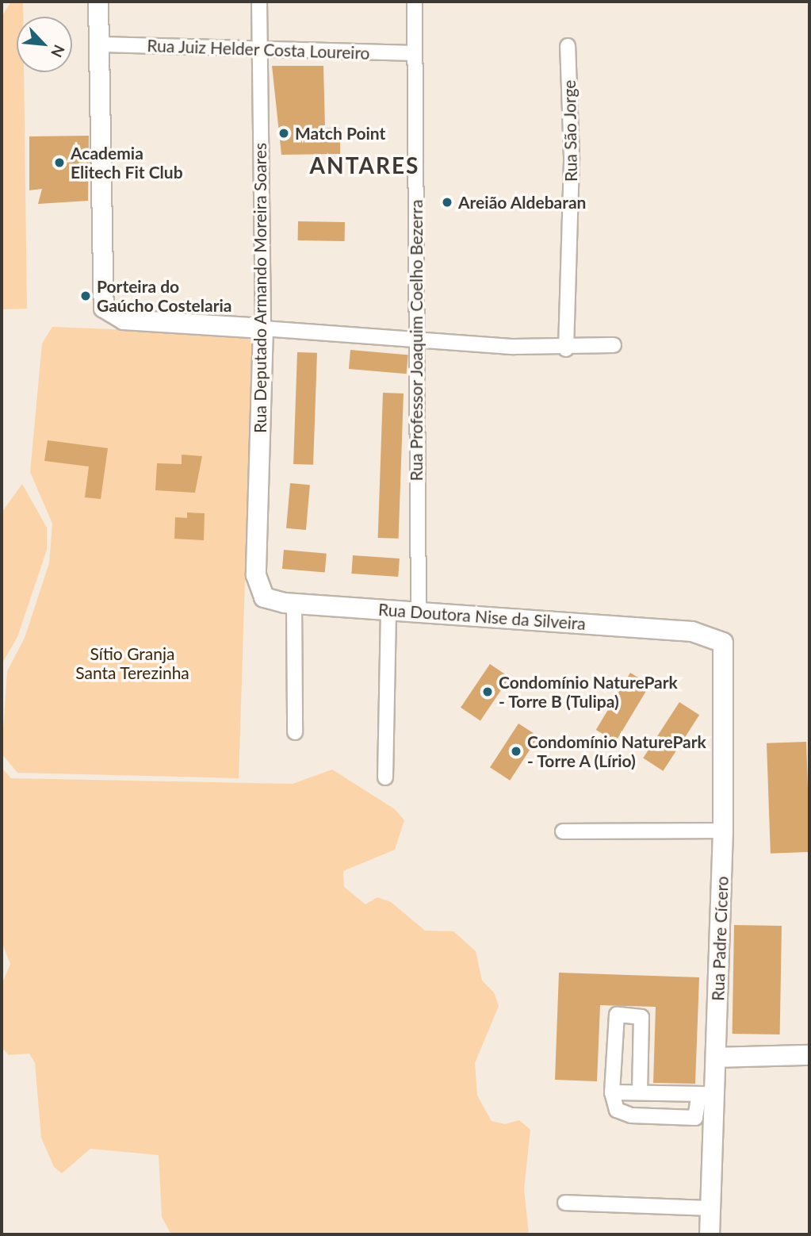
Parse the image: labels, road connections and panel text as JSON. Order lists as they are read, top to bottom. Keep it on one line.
{"streets":{"street":["Rua Juiz Helder Costa Loureiro","Rua São Jorge","Rua Deputado Armando Moreira Soares","Rua Professor Joaquim Coelho Bezerra","Rua Doutora Nise da Silveira","Rua Padre Cícero"]},"crossings":[["Rua Juiz Helder Costa Loureiro","Rua Deputado Armando Moreira Soares"],["Rua Juiz Helder Costa Loureiro","Rua Professor Joaquim Coelho Bezerra"],["Rua Deputado Armando Moreira Soares","Rua Doutora Nise da Silveira"],["Rua Professor Joaquim Coelho Bezerra","Rua Doutora Nise da Silveira"],["Rua Doutora Nise da Silveira","Rua Padre Cícero"]],"districts":["ANTARES"],"parks":["Sítio Granja Santa Terezinha"],"places":["Match Point","Academia Elitech Fit Club","Areião Aldebaran","Porteira do Gaúcho Costelaria","Condomínio NaturePark - Torre B (Tulipa)","Condomínio NaturePark - Torre A (Lírio)"],"north":"bottom right"}
